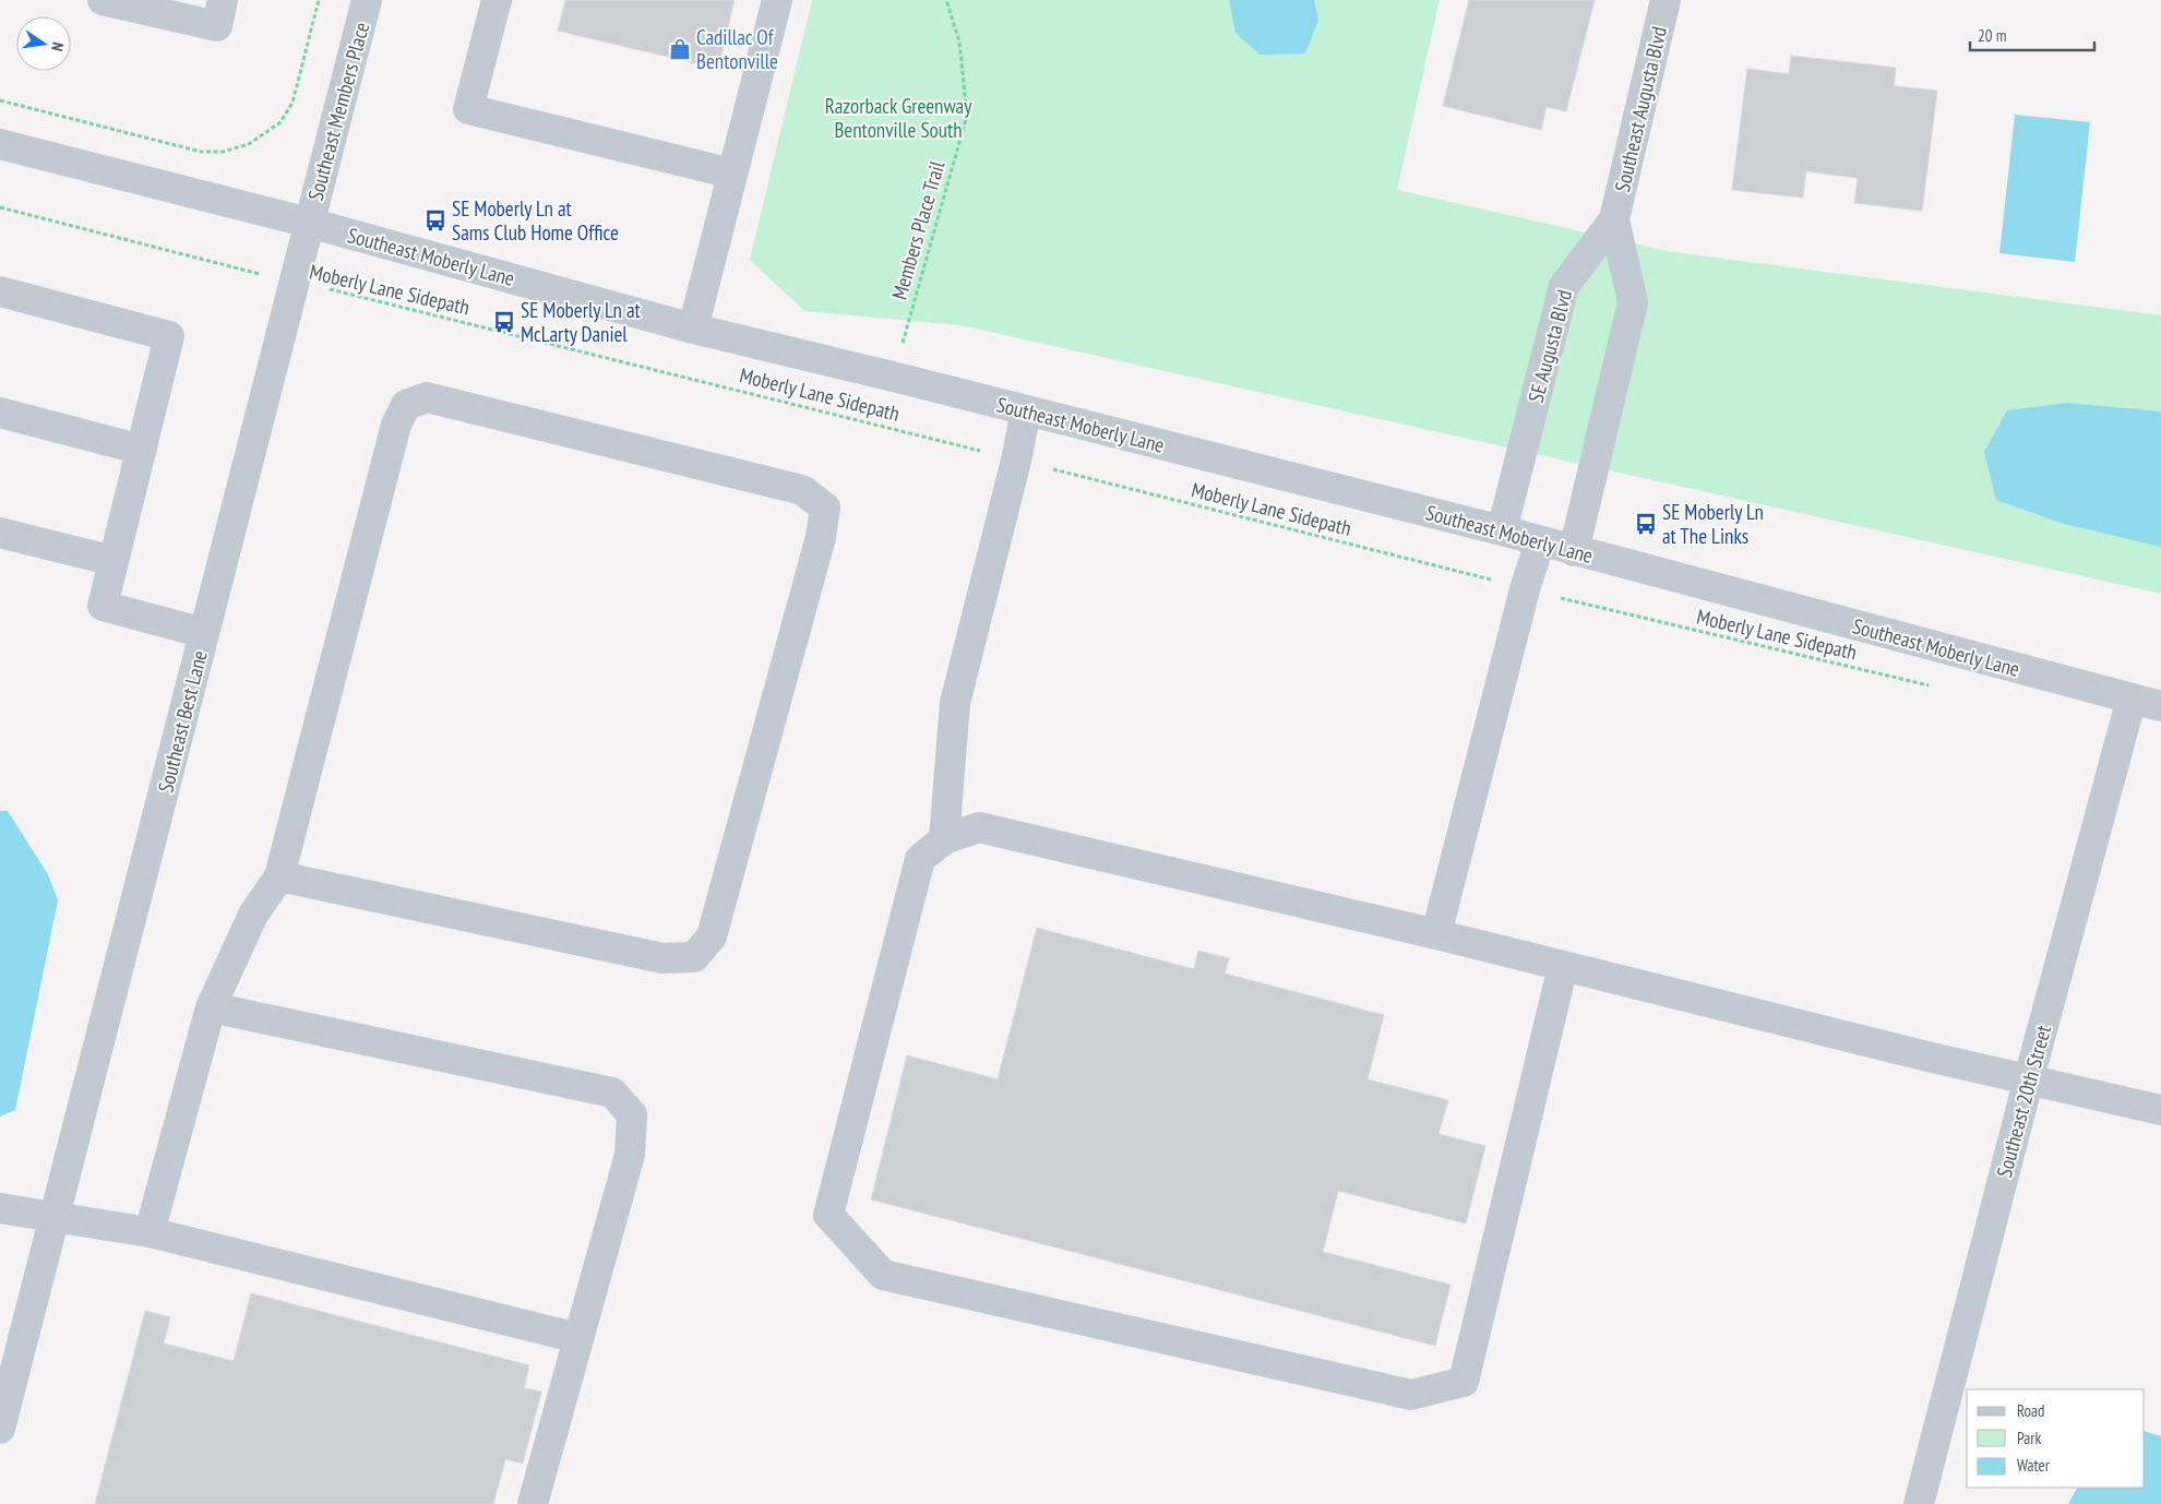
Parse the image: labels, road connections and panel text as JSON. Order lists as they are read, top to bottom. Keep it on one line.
{"streets":{"street":["Southeast Augusta Blvd","Southeast Members Place","Southeast Moberly Lane","SE Augusta Blvd","Southeast Best Lane","Southeast 20th Street"],"path":["Members Place Trail","Moberly Lane Sidepath"]},"crossings":[["Southeast Augusta Blvd","SE Augusta Blvd"],["Southeast Members Place","Southeast Moberly Lane"],["Southeast Members Place","Southeast Best Lane"],["Southeast Moberly Lane","SE Augusta Blvd"],["Southeast Moberly Lane","Southeast Best Lane"],["Southeast Moberly Lane","Southeast 20th Street"],["Moberly Lane Sidepath","Southeast Best Lane"]],"parks":["Razorback Greenway Bentonville South"],"places":{"shop":["Cadillac Of Bentonville"],"bus stop":["SE Moberly Ln at Sams Club Home Office","SE Moberly Ln at McLarty Daniel","SE Moberly Ln at The Links"]},"legend":["Road","Park","Water"],"scale_bar":"20 m","north":"right"}
